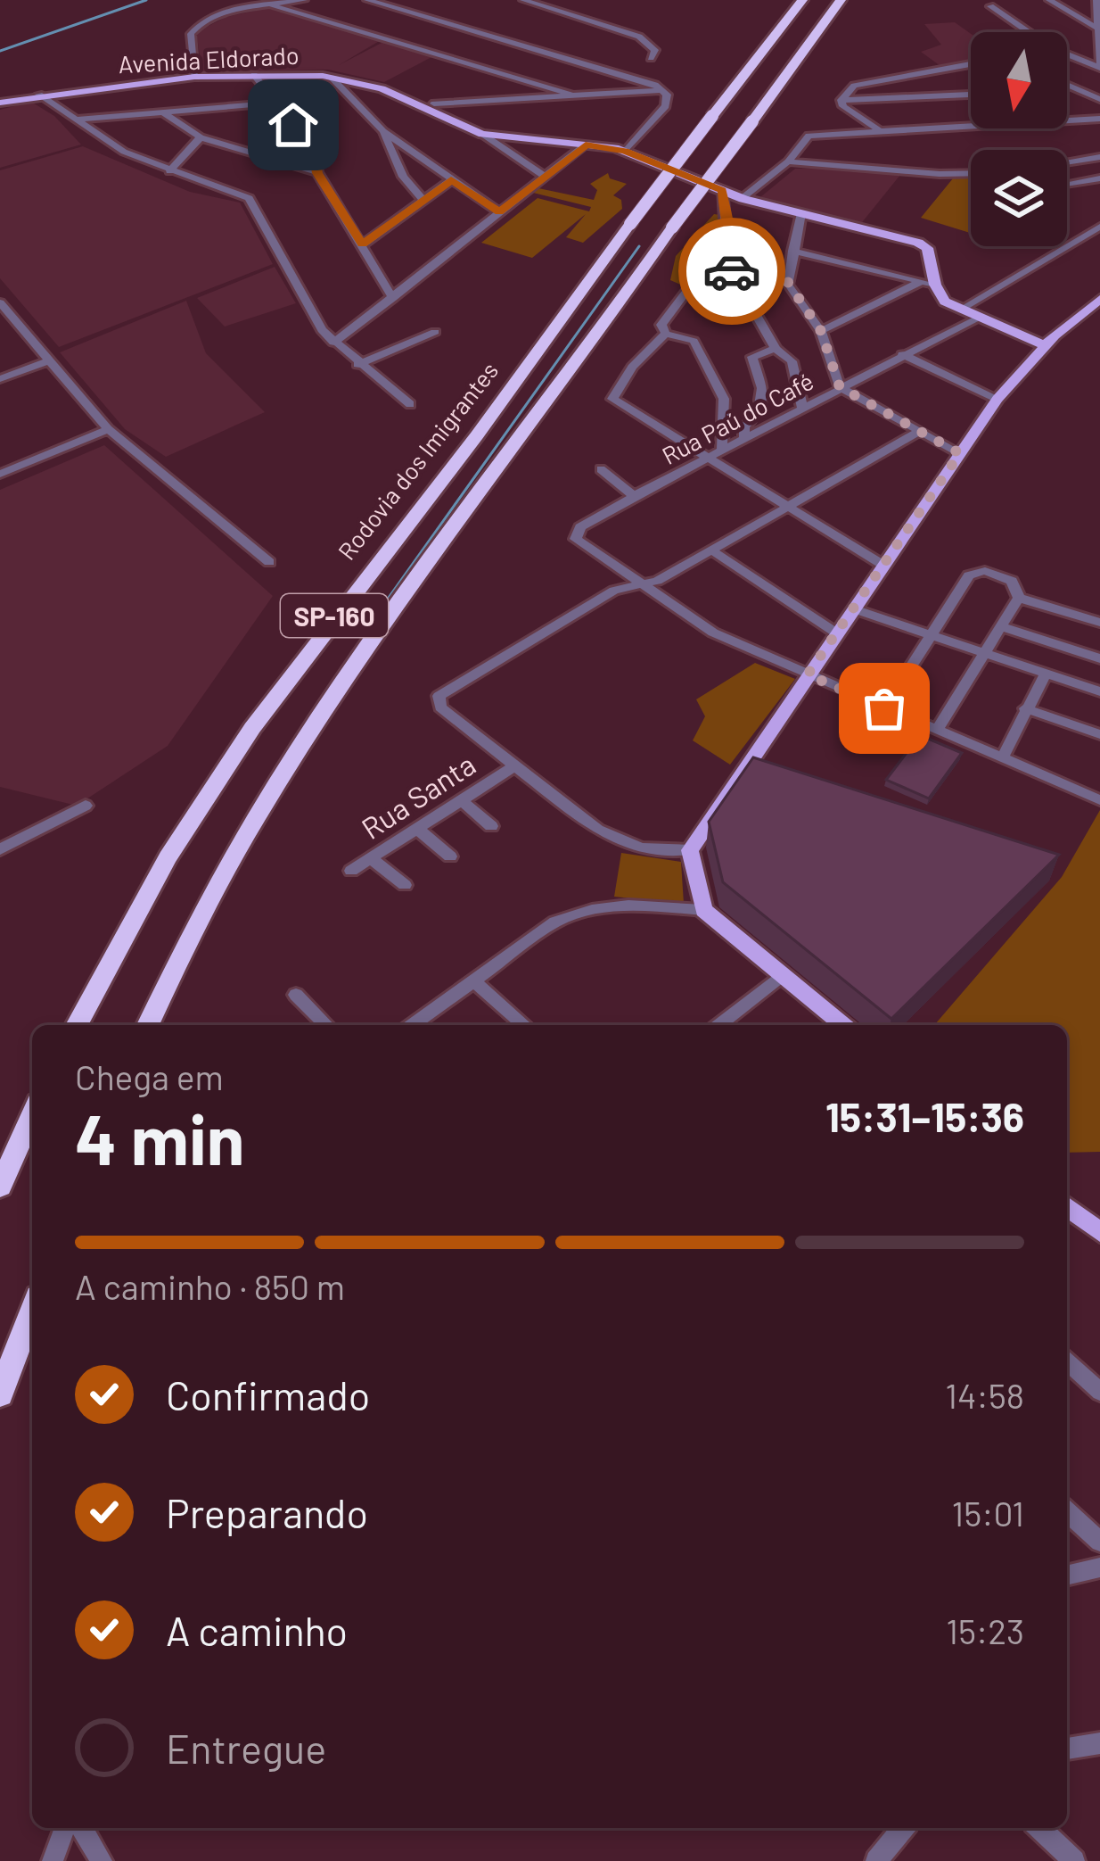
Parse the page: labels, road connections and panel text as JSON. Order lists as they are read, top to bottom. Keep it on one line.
{"streets":{"highway":["Rodovia dos Imigrantes","SP-160"],"main road":["Avenida Eldorado"],"street":["Rua Paú do Café","Rua Santa"]},"north":"bottom","page":{"heading":["4 min","Chega em","15:31–15:36"],"bar":"A caminho · 850 m","list":[["Confirmado","14:58"],["Preparando","15:01"],["A caminho","15:23"],"Entregue"]}}
